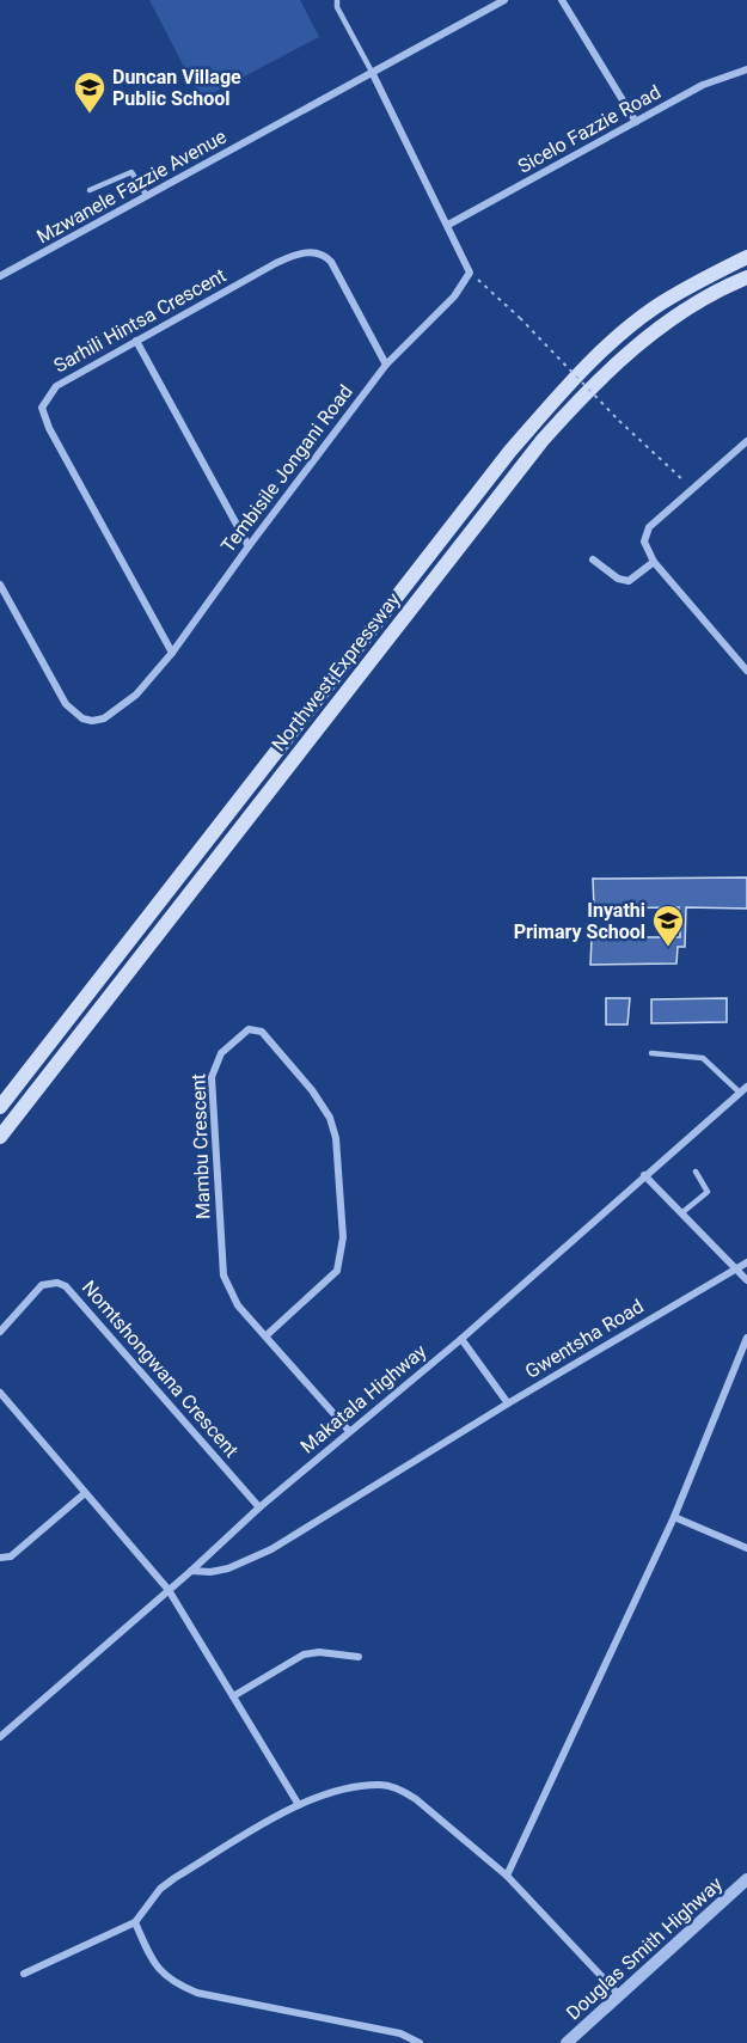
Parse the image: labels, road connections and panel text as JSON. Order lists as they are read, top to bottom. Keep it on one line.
{"streets":{"main road":["Northwest Expressway"],"street":["Sicelo Fazzie Road","Mzwanele Fazzie Avenue","Sarhili Hintsa Crescent","Tembisile Jongani Road","Mambu Crescent","Gwentsha Road","Nomtshongwana Crescent","Makatala Highway","Douglas Smith Highway"]},"crossings":[["Sarhili Hintsa Crescent","Tembisile Jongani Road"],["Mambu Crescent","Makatala Highway"],["Gwentsha Road","Makatala Highway"],["Nomtshongwana Crescent","Makatala Highway"]],"places":{"school or university":["Duncan Village Public School","Inyathi Primary School"]}}
